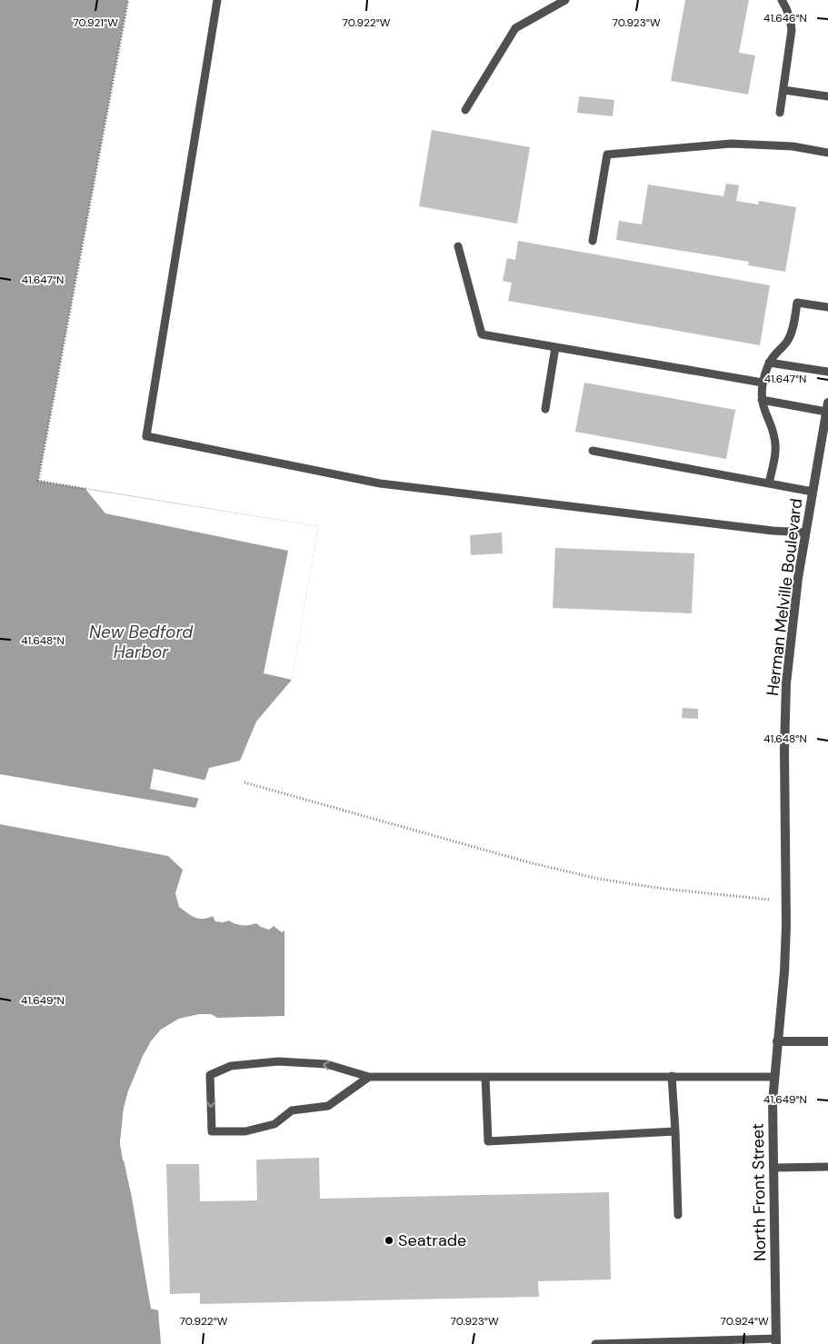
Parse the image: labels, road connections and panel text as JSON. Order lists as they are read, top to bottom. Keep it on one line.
{"streets":{"street":["Herman Melville Boulevard","North Front Street"]},"crossings":[["Herman Melville Boulevard","North Front Street"]],"water":["New Bedford Harbor"],"places":["Seatrade"],"coordinates":["41.646°N","70.922°W","70.923°W","70.921°W","41.647°N","41.648°N","41.649°N","70.924°W"]}
